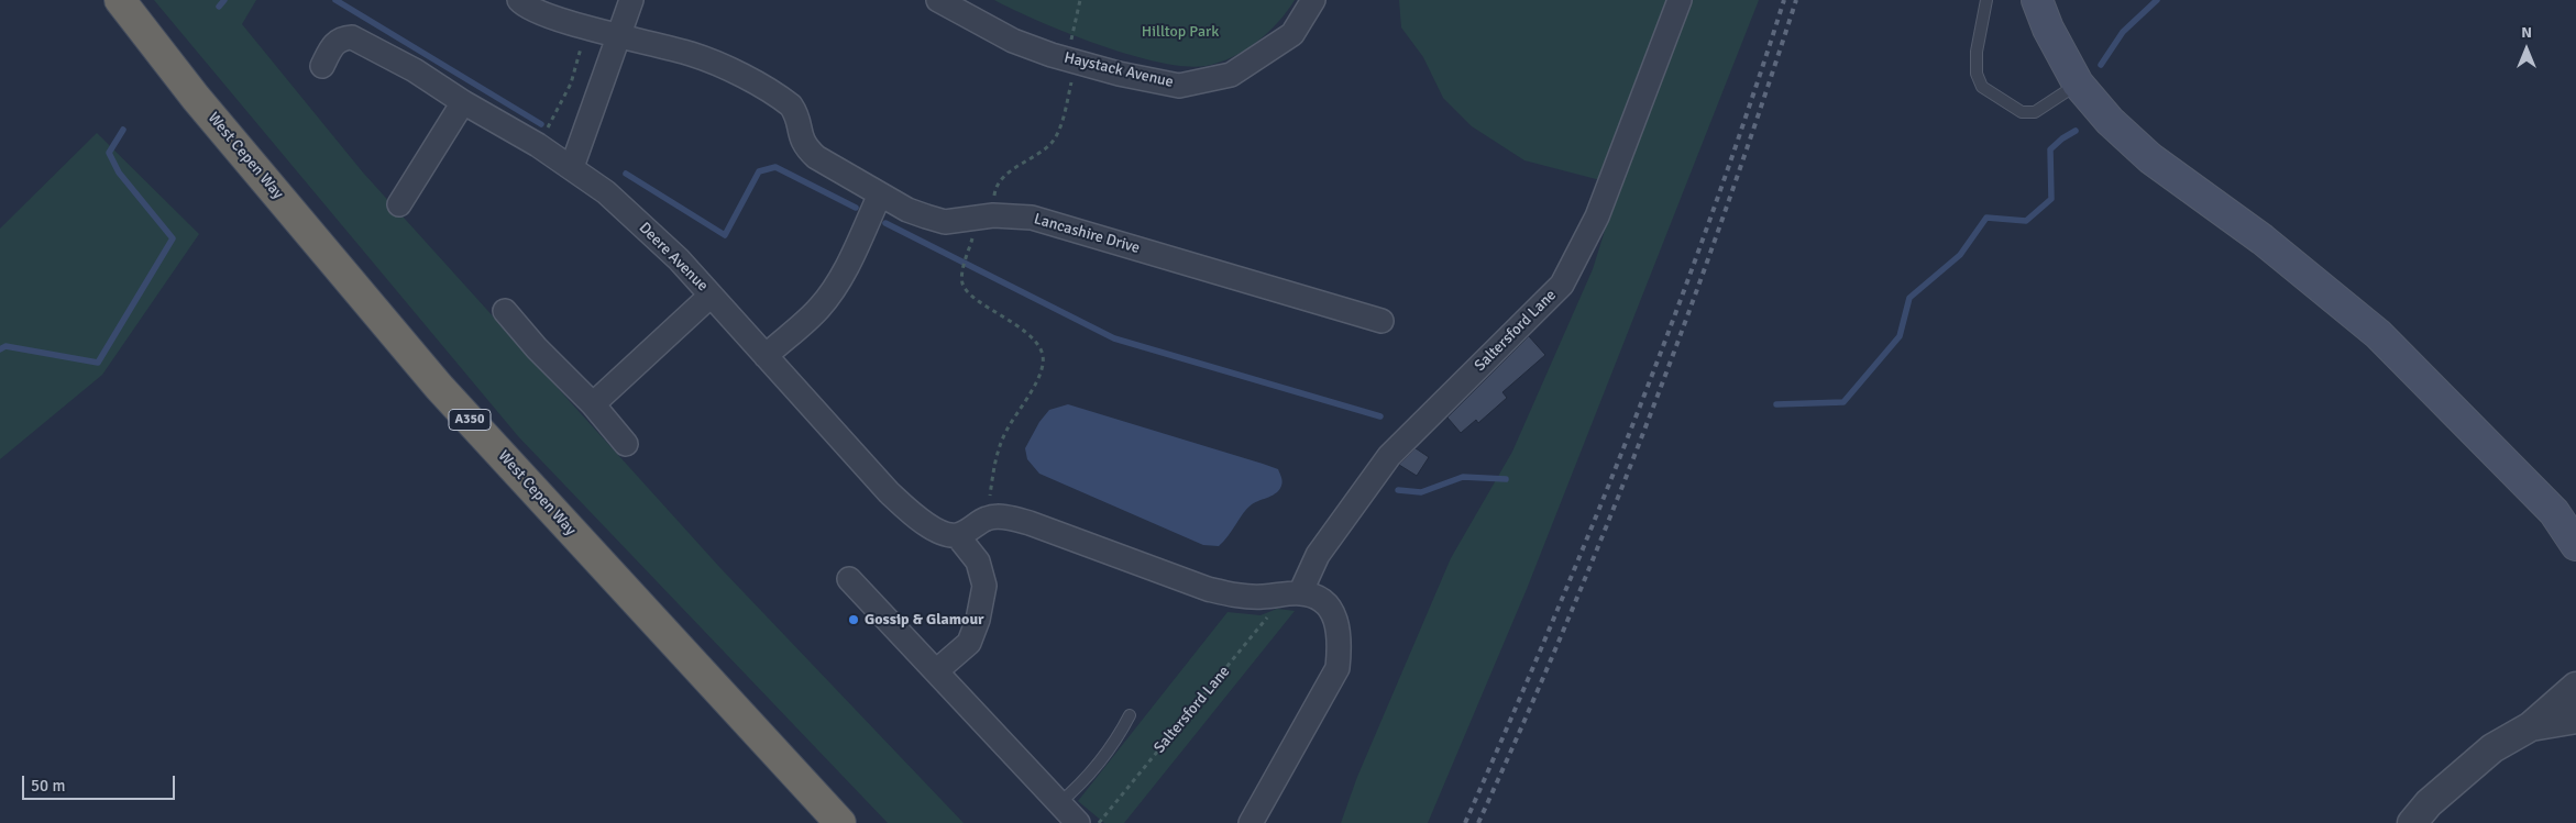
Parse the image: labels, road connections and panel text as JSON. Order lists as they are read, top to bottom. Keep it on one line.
{"streets":{"highway":["West Cepen Way","A350"],"street":["Haystack Avenue","Lancashire Drive","Deere Avenue","Saltersford Lane"]},"parks":["Hilltop Park"],"places":["Gossip & Glamour"],"scale_bar":"50 m","north":"top"}
